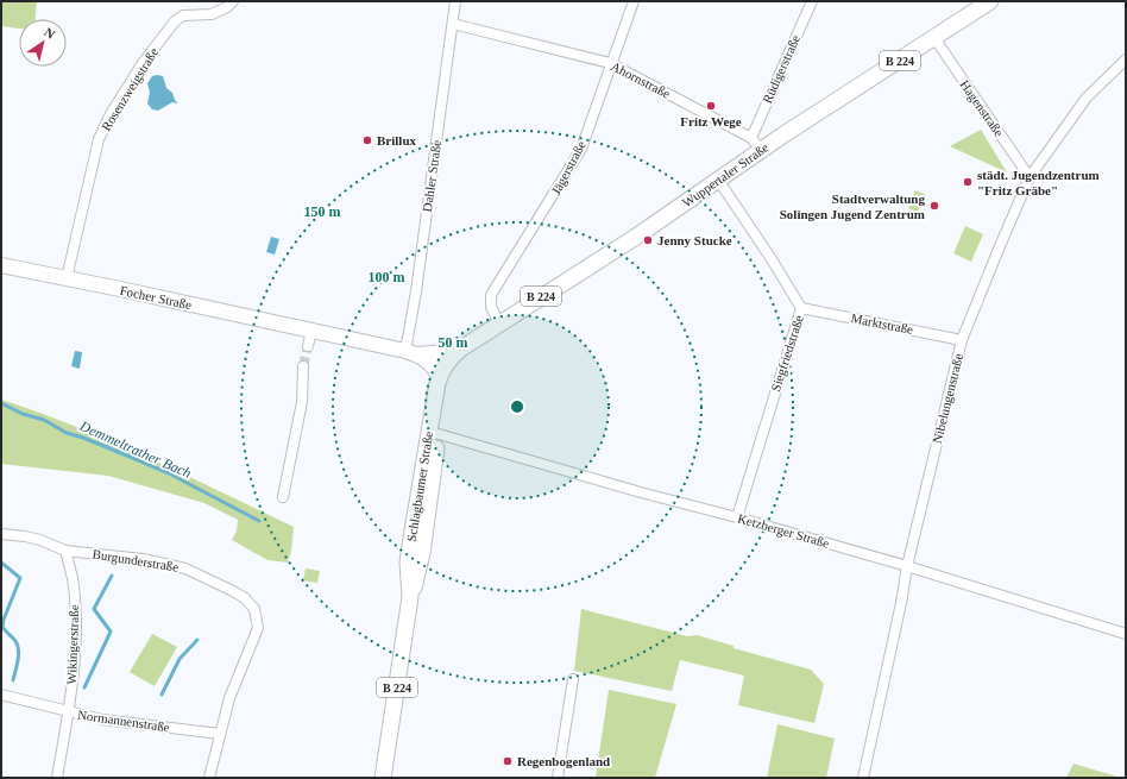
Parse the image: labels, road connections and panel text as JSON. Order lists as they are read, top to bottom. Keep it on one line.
{"streets":{"main road":["B 224","Wuppertaler Straße","Focher Straße","Schlagbaumer Straße"],"street":["Rüdigerstraße","Ahornstraße","Rosenzweigstraße","Hagenstraße","Jägerstraße","Dahler Straße","Marktstraße","Siegfriedstraße","Nibelungenstraße","Ketzberger Straße","Burgunderstraße","Wikingerstraße","Normannenstraße"]},"crossings":[["Rüdigerstraße","Ahornstraße"],["Rüdigerstraße","Wuppertaler Straße"],["Ahornstraße","Jägerstraße"],["Ahornstraße","Wuppertaler Straße"],["Ahornstraße","Dahler Straße"],["Rosenzweigstraße","Focher Straße"],["Hagenstraße","Wuppertaler Straße"],["Hagenstraße","Nibelungenstraße"],["Jägerstraße","Wuppertaler Straße"],["Wuppertaler Straße","Focher Straße"],["Wuppertaler Straße","Siegfriedstraße"],["Wuppertaler Straße","Schlagbaumer Straße"],["Dahler Straße","Focher Straße"],["Focher Straße","Schlagbaumer Straße"],["Marktstraße","Siegfriedstraße"],["Marktstraße","Nibelungenstraße"],["Siegfriedstraße","Ketzberger Straße"],["Nibelungenstraße","Ketzberger Straße"],["Schlagbaumer Straße","Ketzberger Straße"],["Burgunderstraße","Wikingerstraße"],["Burgunderstraße","Normannenstraße"],["Wikingerstraße","Normannenstraße"]],"water":["Demmeltrather Bach"],"places":["Fritz Wege","Brillux","städt. Jugendzentrum \"Fritz Gräbe\"","Stadtverwaltung Solingen Jugend Zentrum","Jenny Stucke","Regenbogenland"],"north":"top right","rings":["150 m","100 m","50 m"]}
